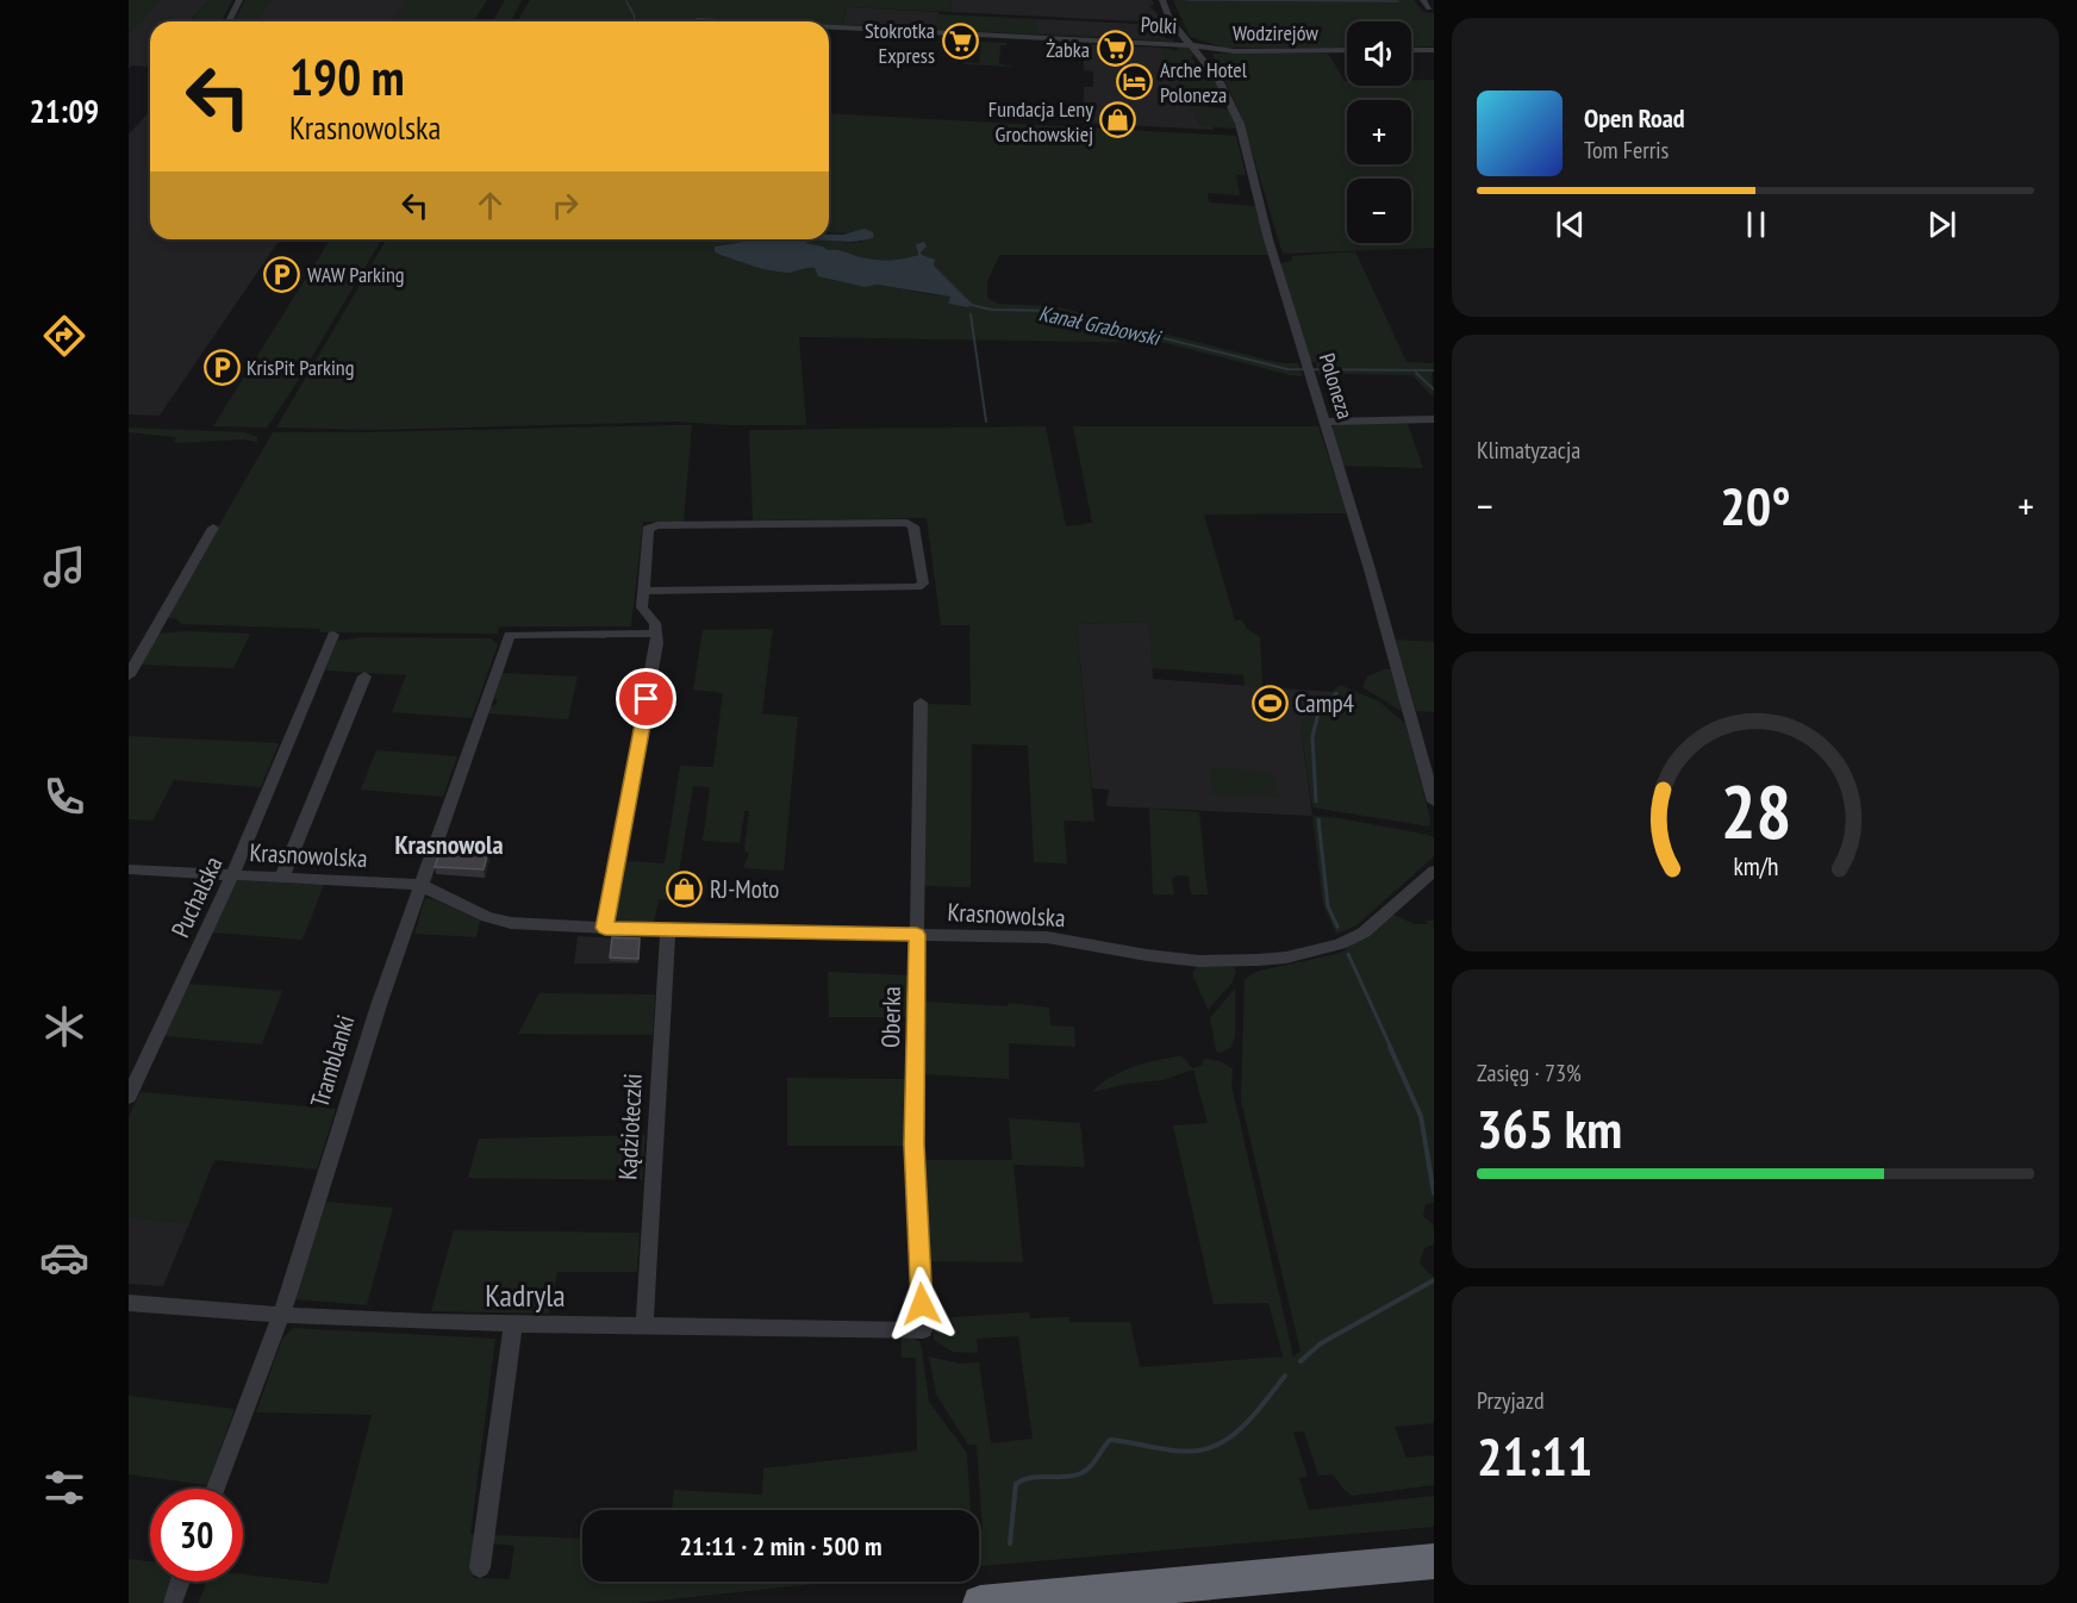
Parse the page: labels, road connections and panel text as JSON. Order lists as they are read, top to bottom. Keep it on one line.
{"streets":{"street":["Polki","Wodzirejów","Poloneza","Krasnowolska","Puchalska","Oberka","Tramblanki","Kądziołeczki","Kadryla"]},"crossings":[["Polki","Wodzirejów"],["Polki","Poloneza"],["Wodzirejów","Poloneza"],["Krasnowolska","Puchalska"],["Krasnowolska","Oberka"],["Krasnowolska","Tramblanki"],["Krasnowolska","Kądziołeczki"],["Oberka","Kadryla"],["Tramblanki","Kadryla"],["Kądziołeczki","Kadryla"]],"districts":["Krasnowola"],"water":["Kanał Grabowski"],"places":{"supermarket":["Stokrotka Express","Żabka"],"hotel":["Arche Hotel Poloneza"],"shop":["Fundacja Leny Grochowskiej","RJ-Moto"],"parking":["WAW Parking","KrisPit Parking"],"sports":["Camp4"]},"page":{"tabs":"21:09","map_buttons":["+","−"],"turn":["190 m","Krasnowolska"],"song":["Open Road","Tom Ferris"],"tile":["Klimatyzacja",["Zasięg · 73%","365 km"],["Przyjazd","21:11"]],"heat":["−","20°","+"],"limit":"30","trip":"21:11 · 2 min · 500 m","gauge":["28","km/h"]}}
